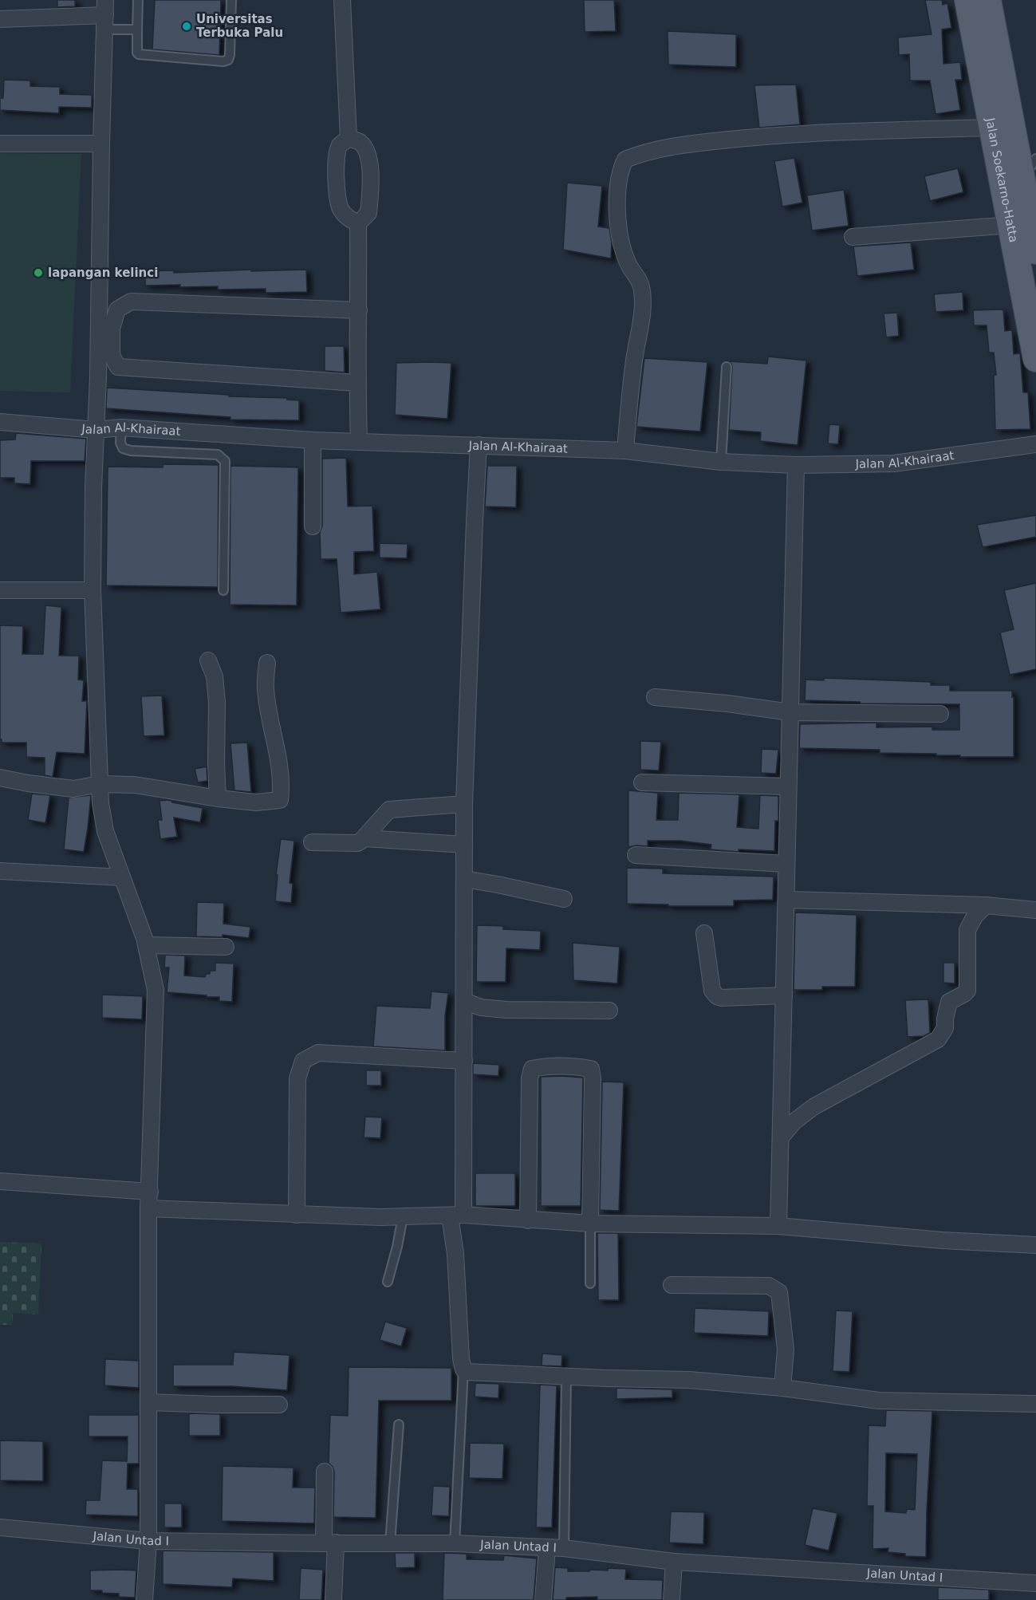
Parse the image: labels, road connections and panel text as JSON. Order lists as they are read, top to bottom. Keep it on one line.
{"streets":{"main road":["Jalan Soekarno-Hatta"],"street":["Jalan Al-Khairaat","Jalan Untad I"]},"places":["Universitas Terbuka Palu","lapangan kelinci"]}
